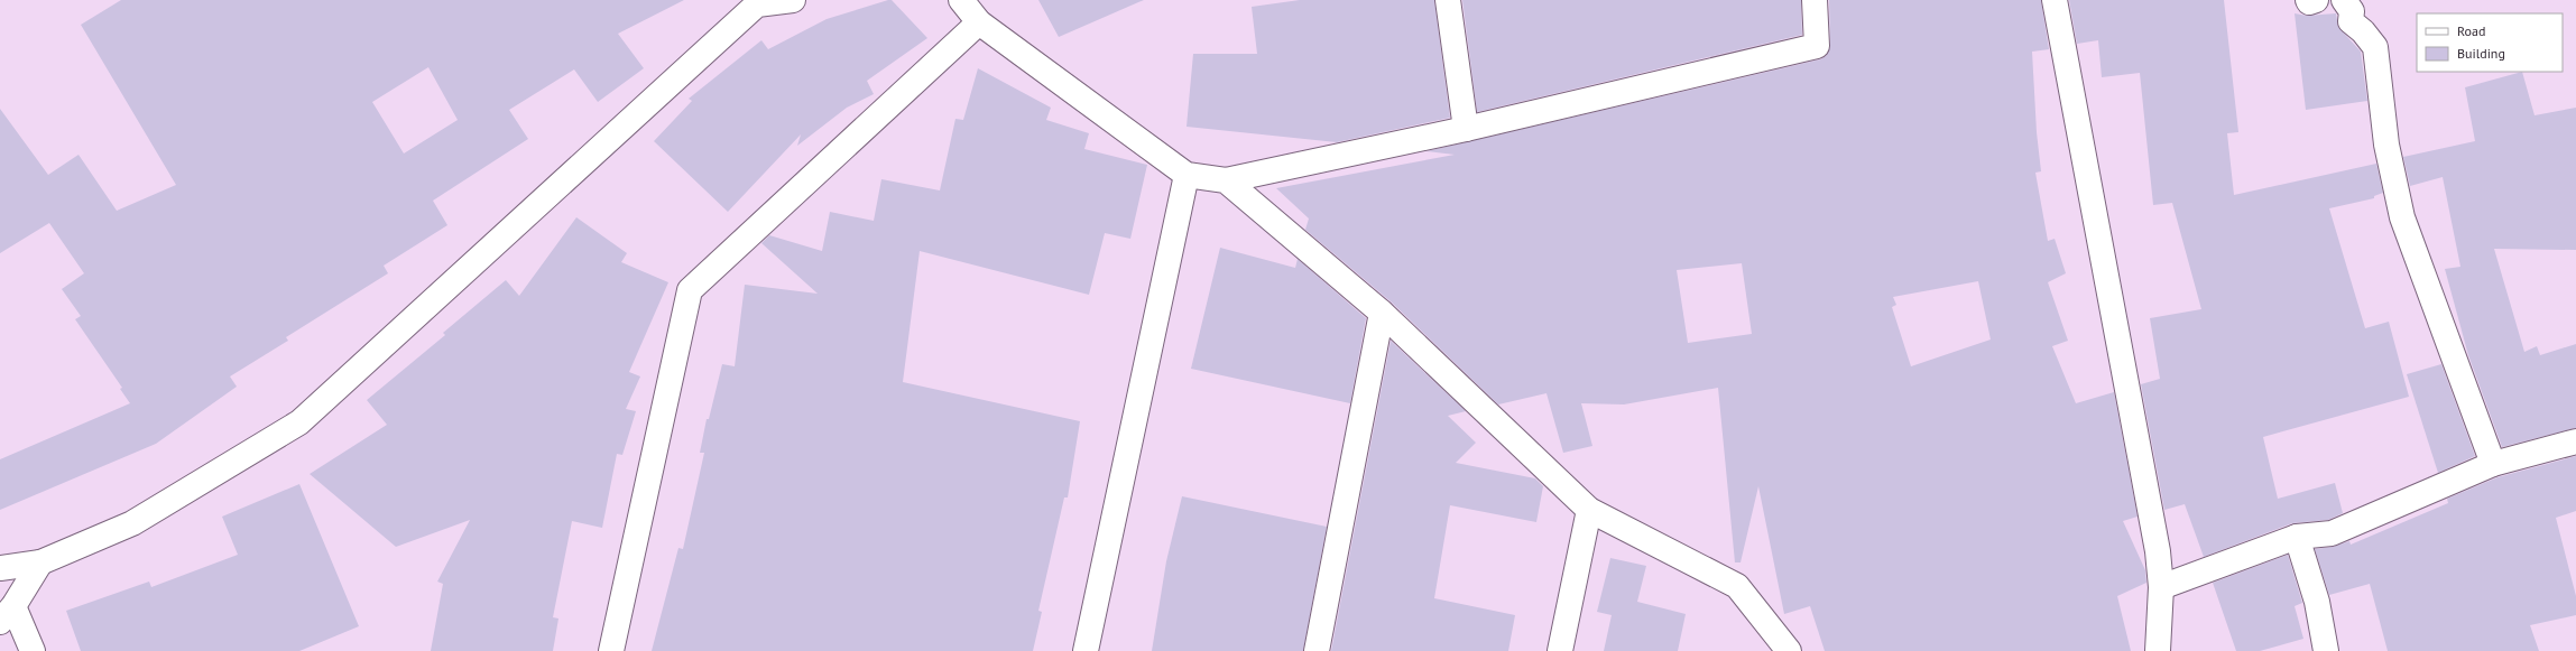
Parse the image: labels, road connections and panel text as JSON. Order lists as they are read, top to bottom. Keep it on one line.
{"legend":["Road","Building"]}
